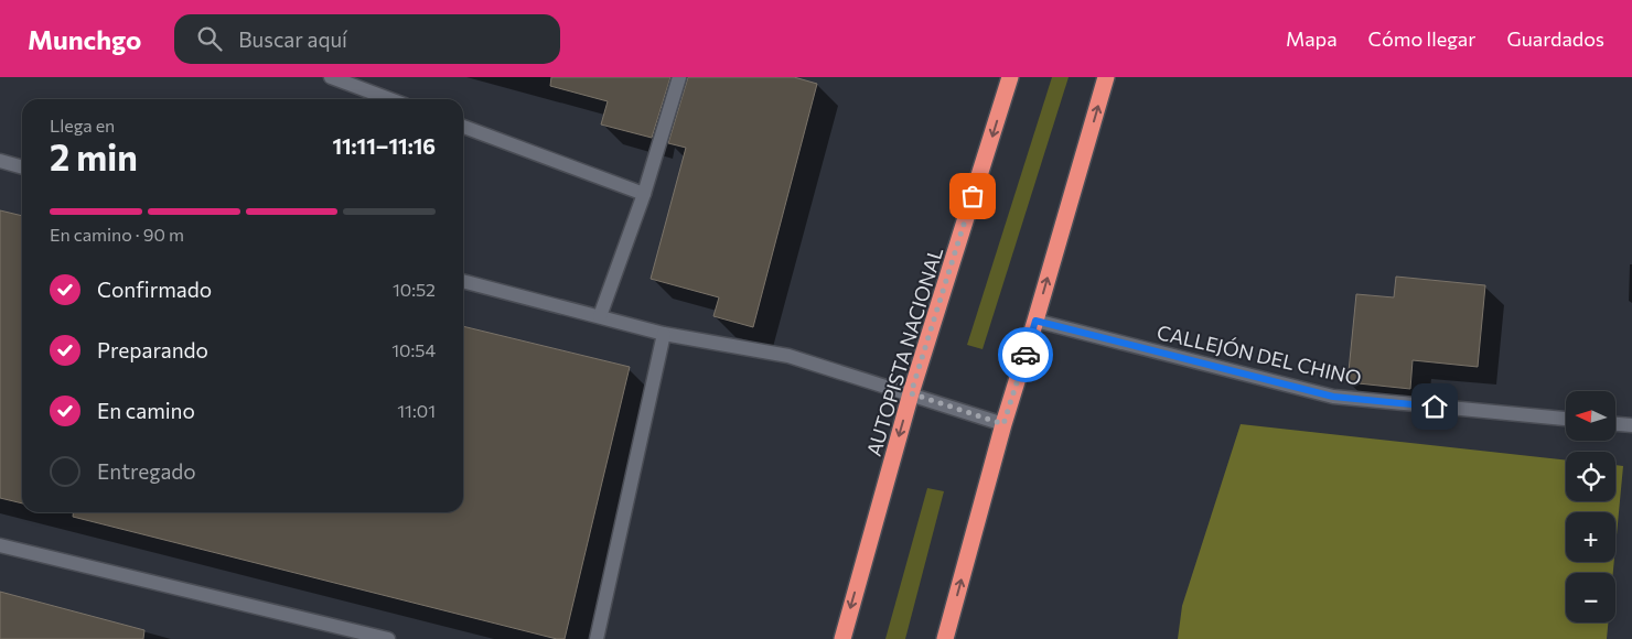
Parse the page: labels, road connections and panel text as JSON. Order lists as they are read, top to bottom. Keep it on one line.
{"streets":{"highway":["AUTOPISTA NACIONAL"],"street":["CALLEJÓN DEL CHINO"]},"north":"left","page":{"header":"Munchgo","search":"Buscar aquí","nav":["Mapa","Cómo llegar","Guardados"],"heading":["2 min","Llega en","11:11–11:16"],"bar":"En camino · 90 m","list":[["Confirmado","10:52"],["Preparando","10:54"],["En camino","11:01"],"Entregado"],"map_buttons":["+","−"]}}
